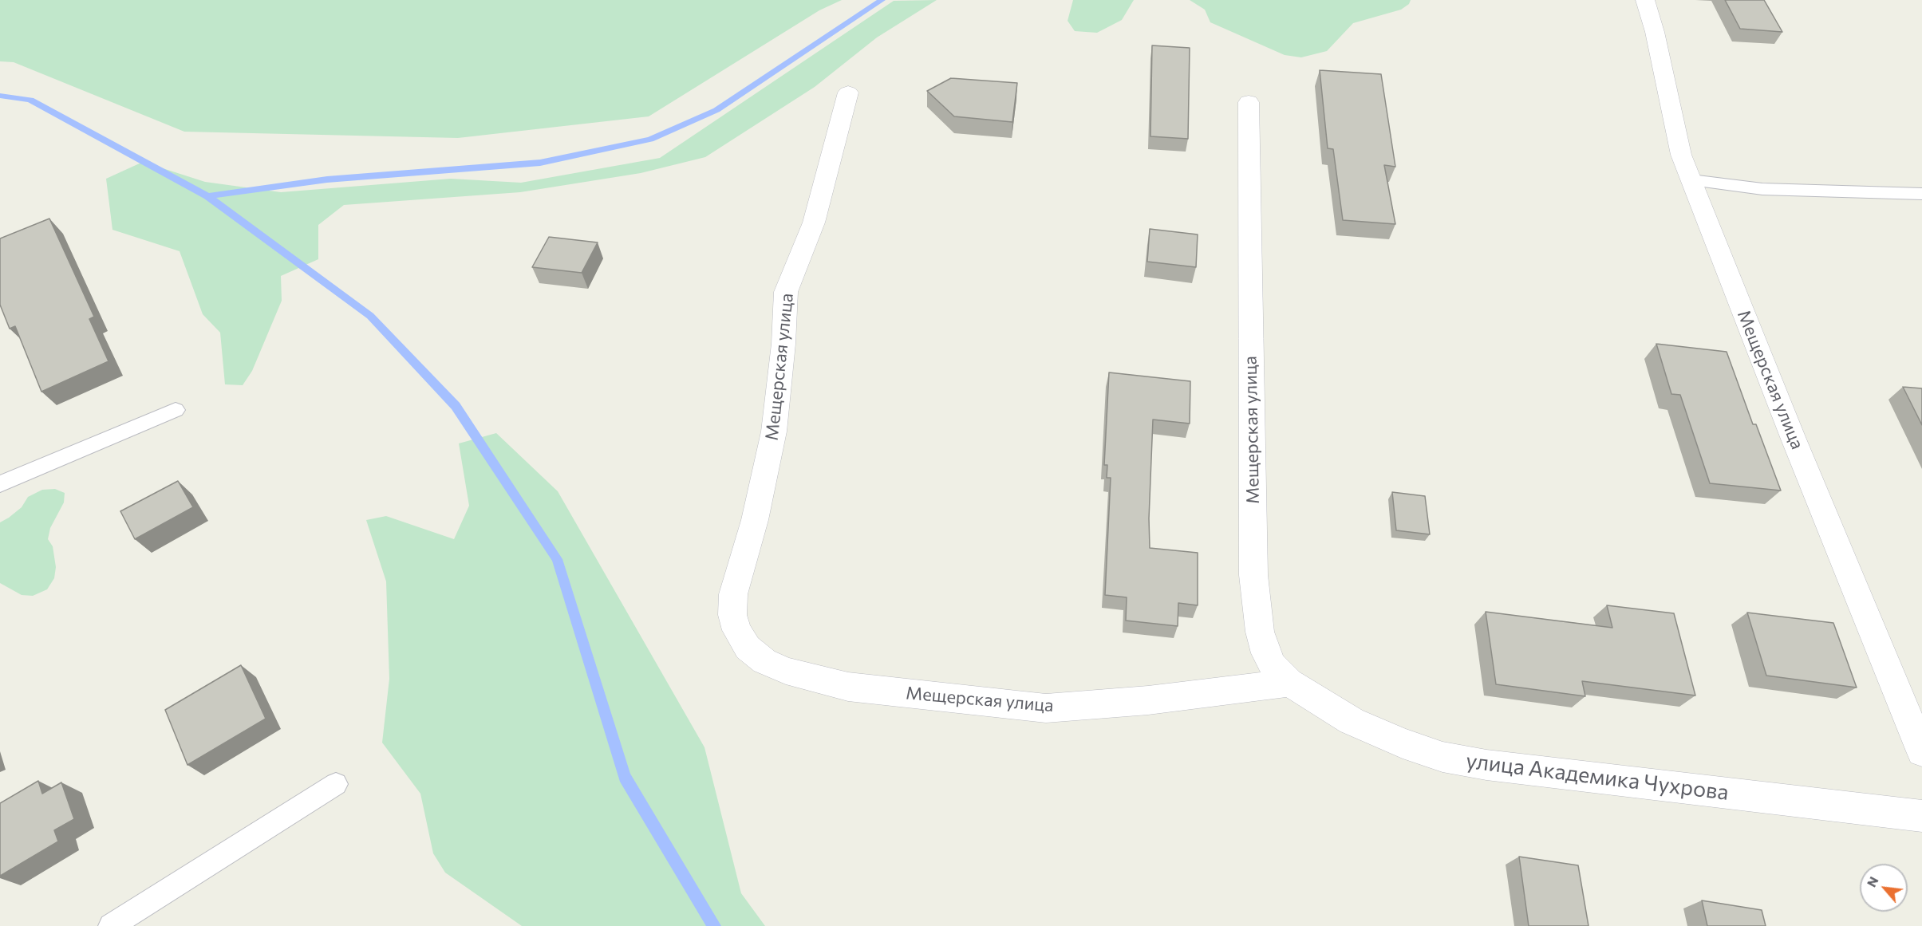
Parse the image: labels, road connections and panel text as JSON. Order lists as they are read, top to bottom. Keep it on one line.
{"streets":{"street":["Мещерская улица","улица Академика Чухрова"]},"crossings":[["Мещерская улица","улица Академика Чухрова"]],"north":"top left"}
